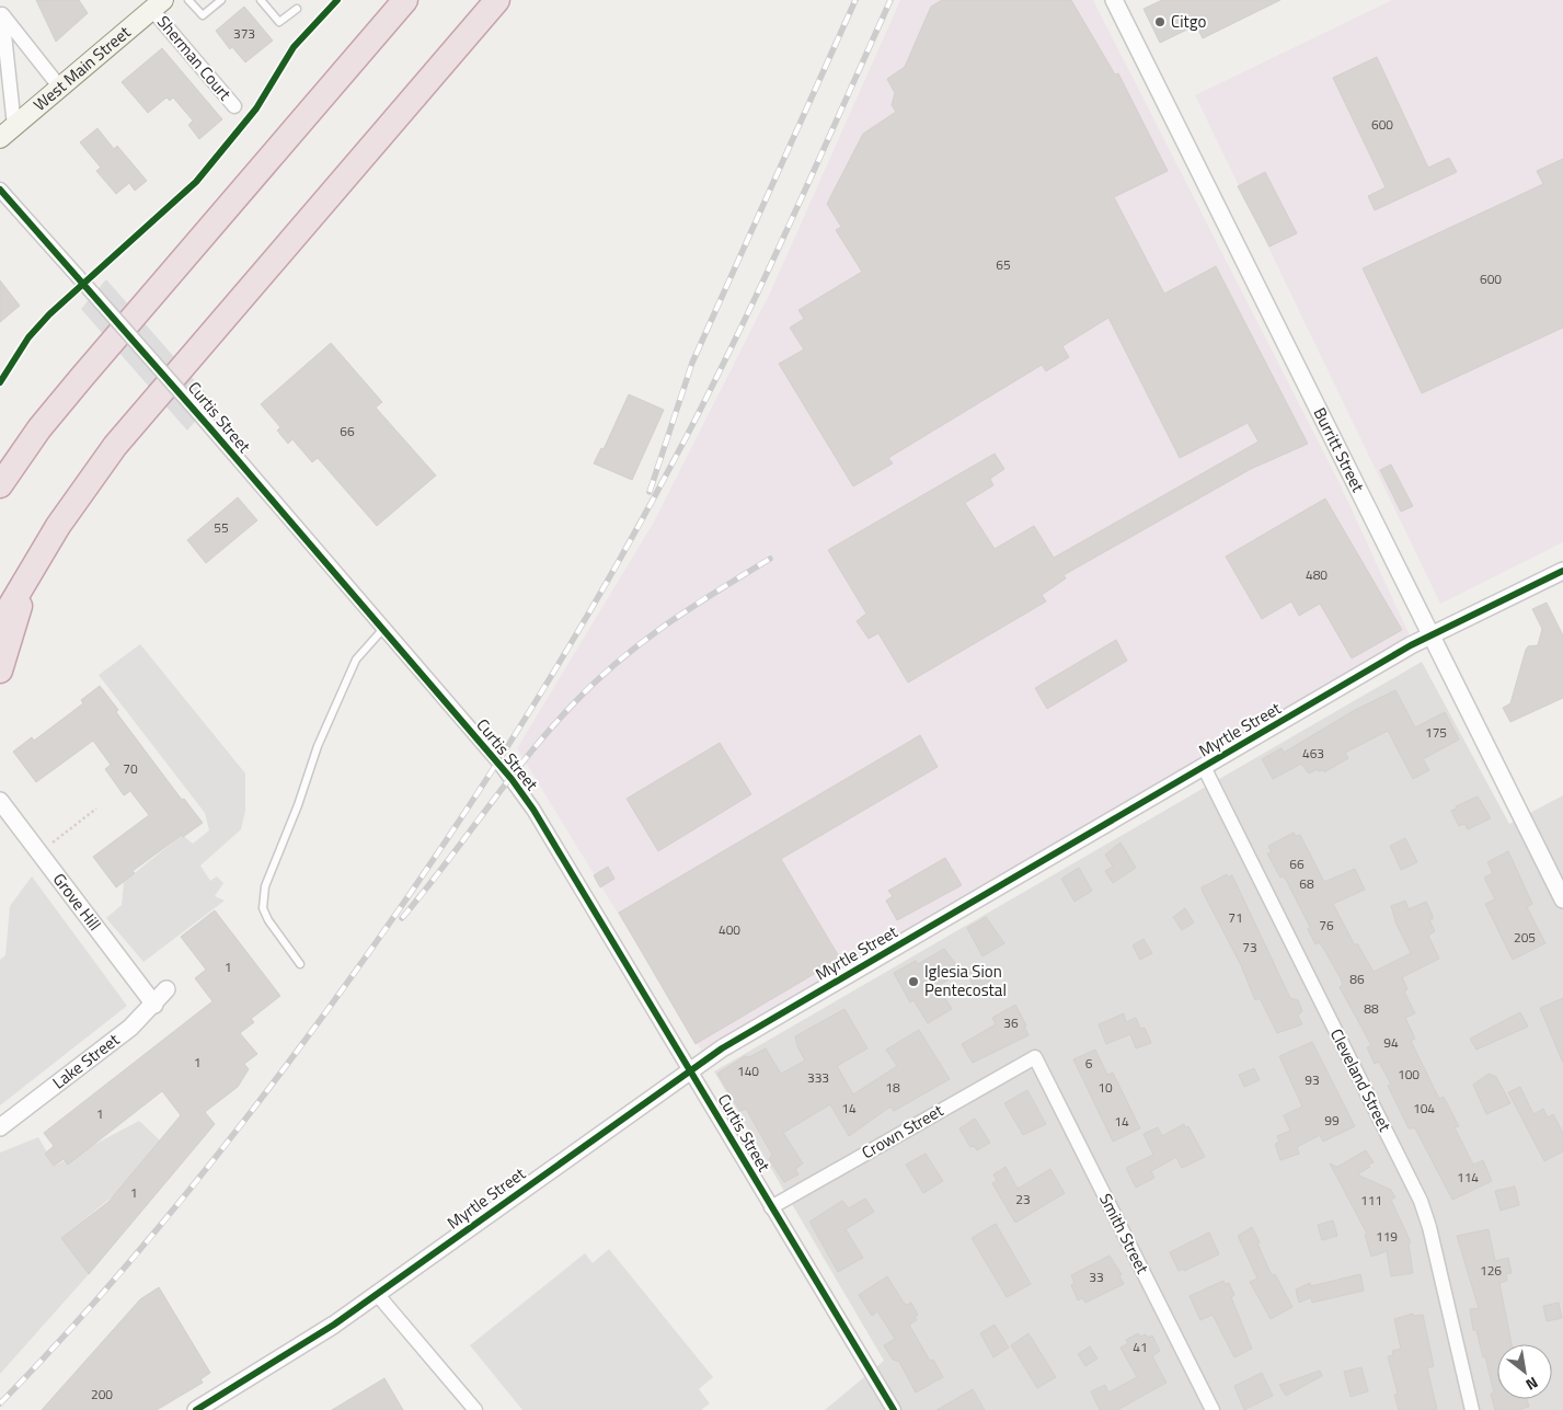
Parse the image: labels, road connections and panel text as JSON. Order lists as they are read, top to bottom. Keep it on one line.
{"streets":{"main road":["West Main Street"],"street":["Sherman Court","Curtis Street","Burritt Street","Myrtle Street","Grove Hill","Lake Street","Cleveland Street","Crown Street","Smith Street"]},"crossings":[["Sherman Court","West Main Street"],["Curtis Street","Myrtle Street"],["Curtis Street","Crown Street"],["Burritt Street","Myrtle Street"],["Myrtle Street","Cleveland Street"],["Grove Hill","Lake Street"],["Crown Street","Smith Street"]],"places":["Citgo","Iglesia Sion Pentecostal"],"house_numbers":["373","600","65","600","66","55","480","175","463","70","66","68","71","76","400","205","73","1","86","88","36","94","1","6","140","100","333","93","18","10","14","104","1","99","14","114","1","23","111","119","126","33","41","200"],"north":"bottom right"}
